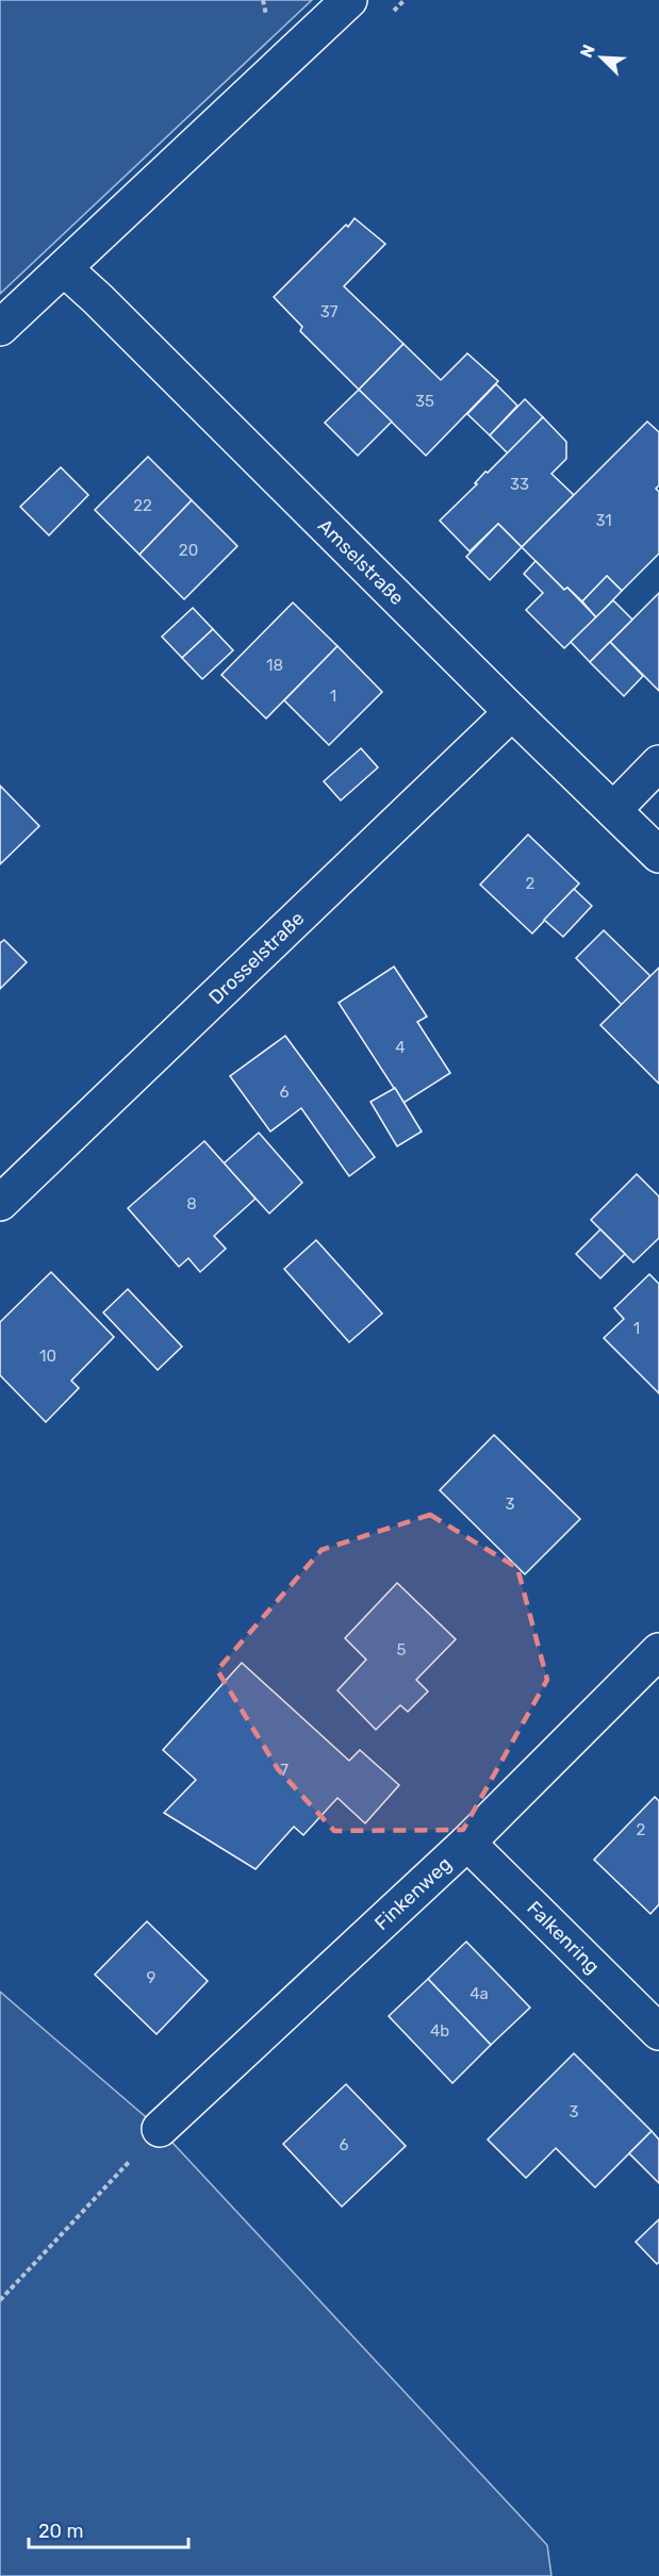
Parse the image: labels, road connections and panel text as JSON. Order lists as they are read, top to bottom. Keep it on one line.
{"streets":{"street":["Amselstraße","Drosselstraße","Finkenweg","Falkenring"]},"crossings":[["Amselstraße","Drosselstraße"],["Finkenweg","Falkenring"]],"house_numbers":["37","35","33","22","31","20","18","1","2","4","6","8","1","10","3","5","7","2","9","4a","4b","3","6"],"scale_bar":"20 m","north":"top left"}
